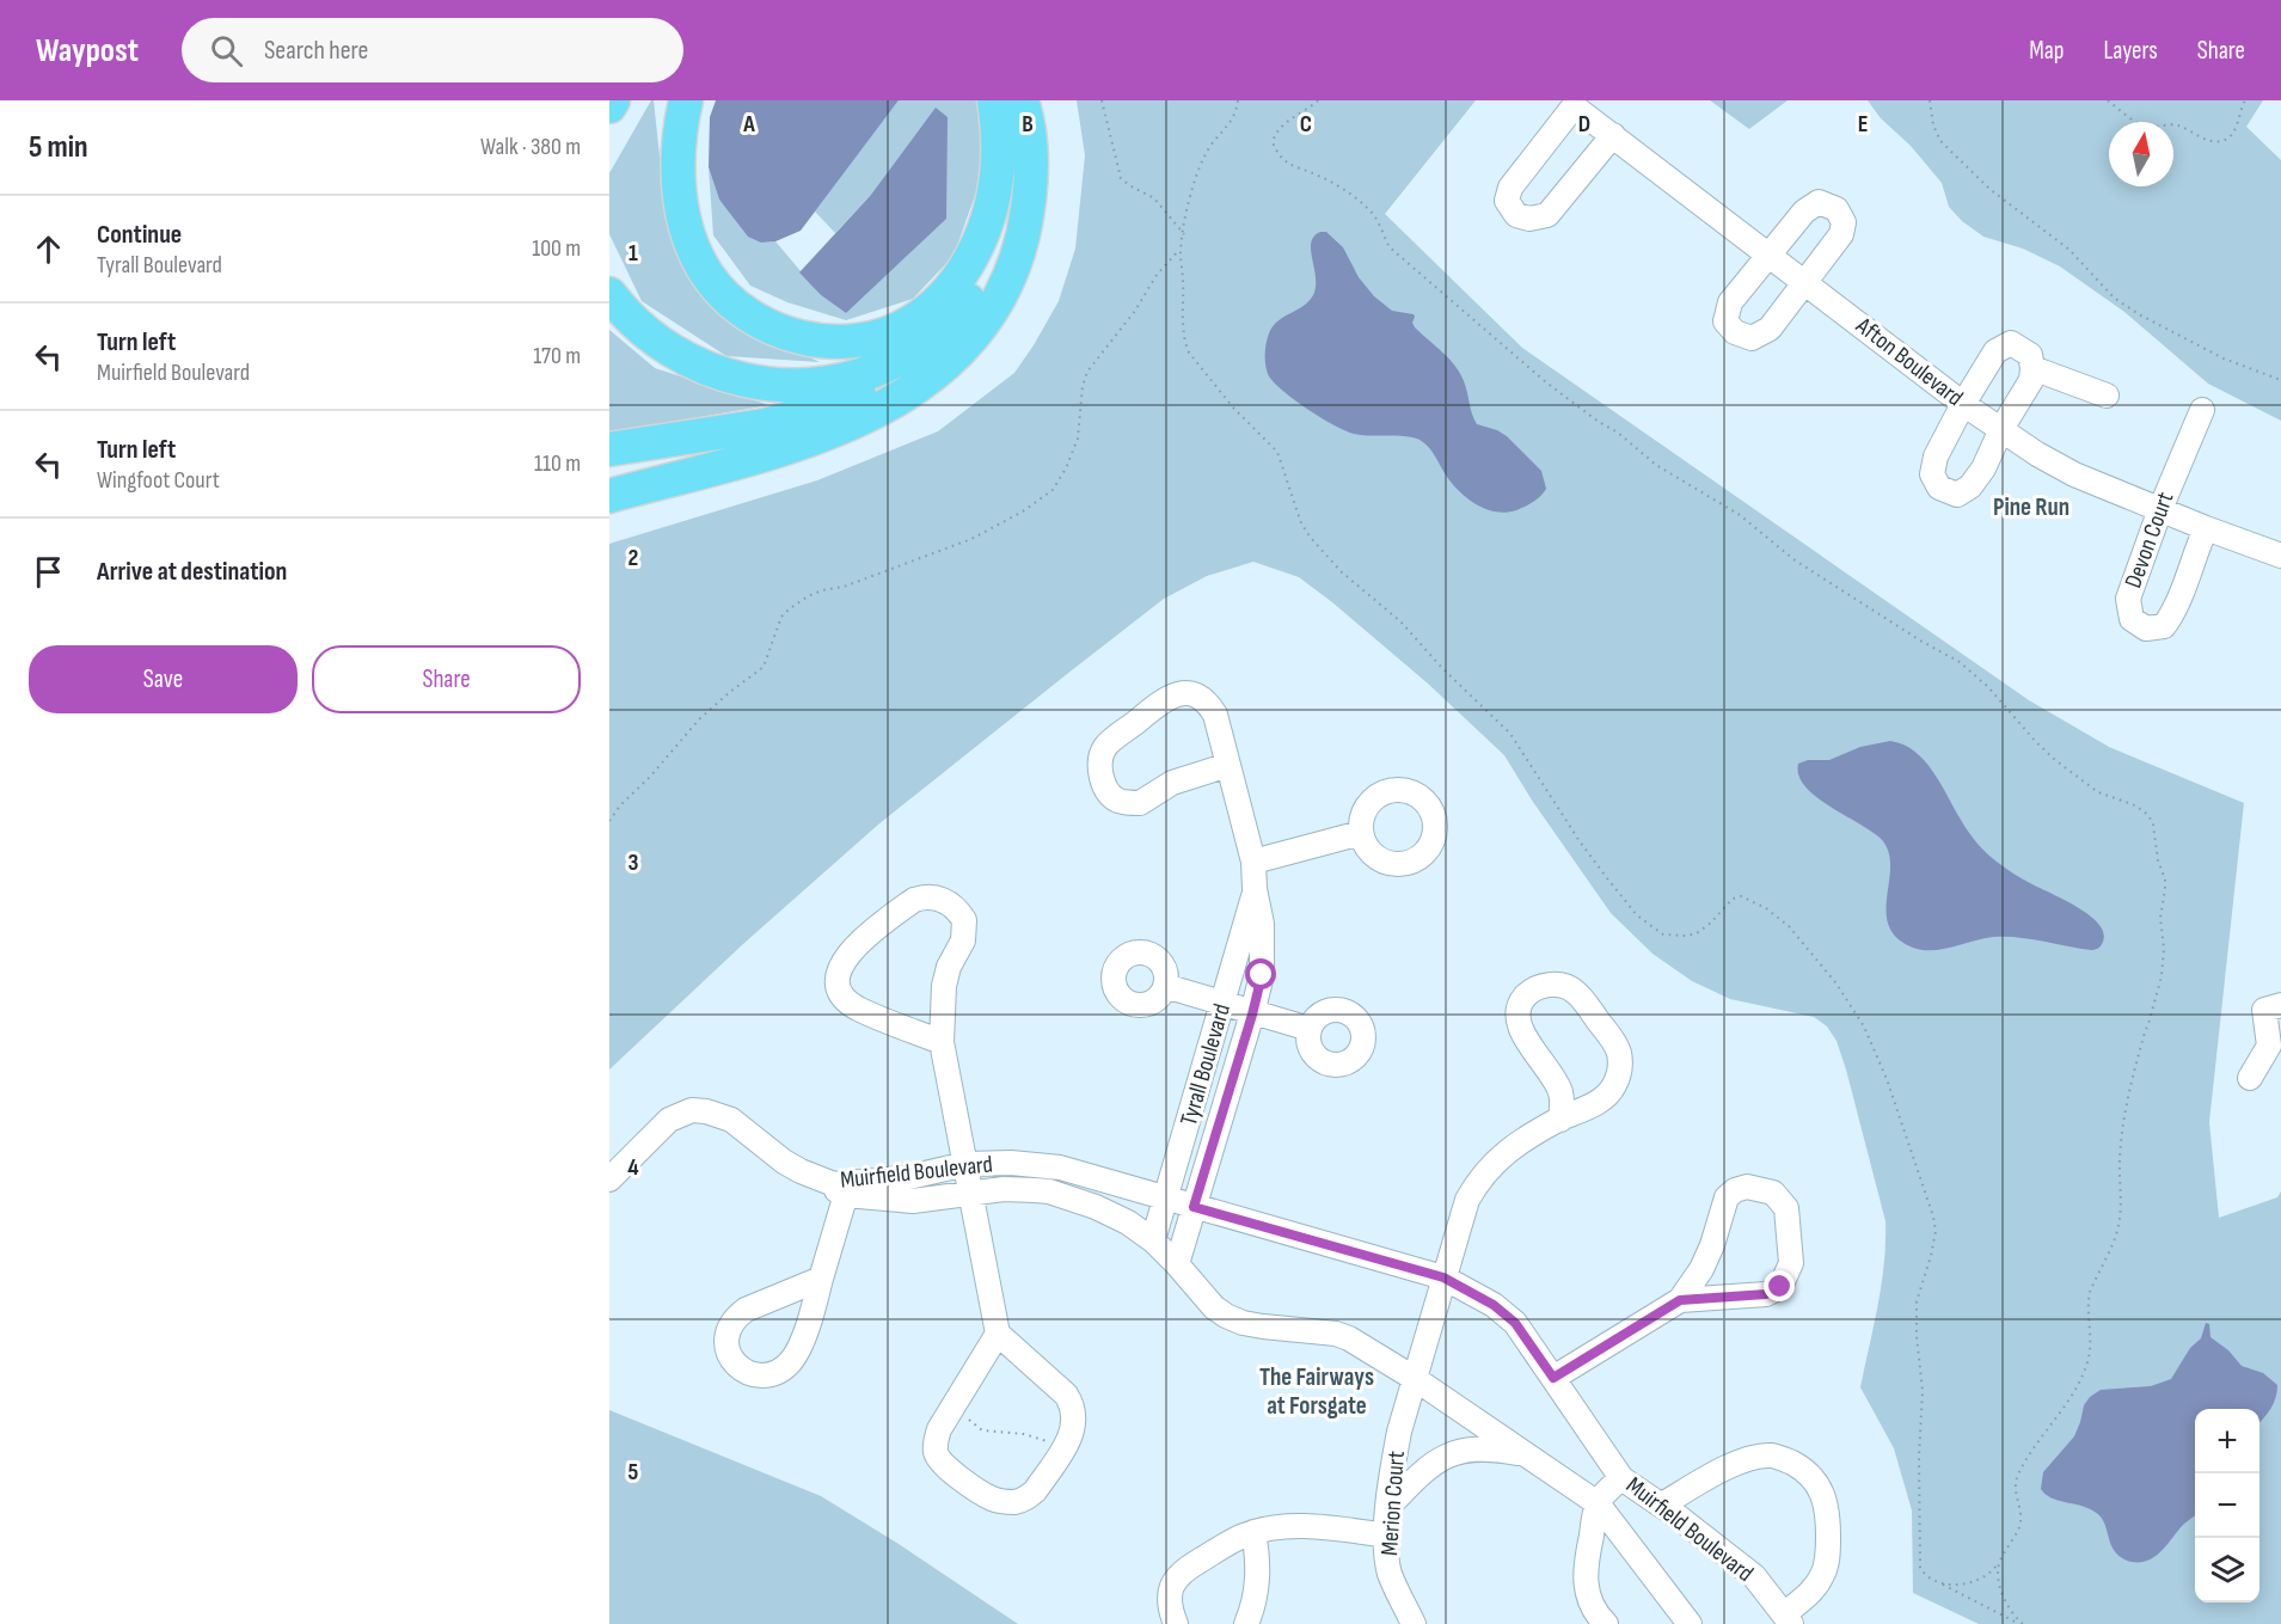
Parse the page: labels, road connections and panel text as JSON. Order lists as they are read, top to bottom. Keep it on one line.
{"streets":{"street":["Afton Boulevard","Devon Court","Tyrall Boulevard","Muirfield Boulevard","Merion Court"]},"crossings":[["Afton Boulevard","Devon Court"],["Tyrall Boulevard","Muirfield Boulevard"],["Muirfield Boulevard","Merion Court"]],"districts":["Pine Run","The Fairways at Forsgate"],"north":"top","page":{"header":"Waypost","search":"Search here","nav":["Map","Layers","Share"],"heading":["5 min","Walk · 380 m"],"list":[["Continue","Tyrall Boulevard","100 m"],["Turn left","Muirfield Boulevard","170 m"],["Turn left","Wingfoot Court","110 m"],"Arrive at destination"],"buttons":["Save","Share"],"map_buttons":["+","−"]},"grid":{"columns":["A","B","C","D","E"],"rows":["1","2","3","4","5"]}}
